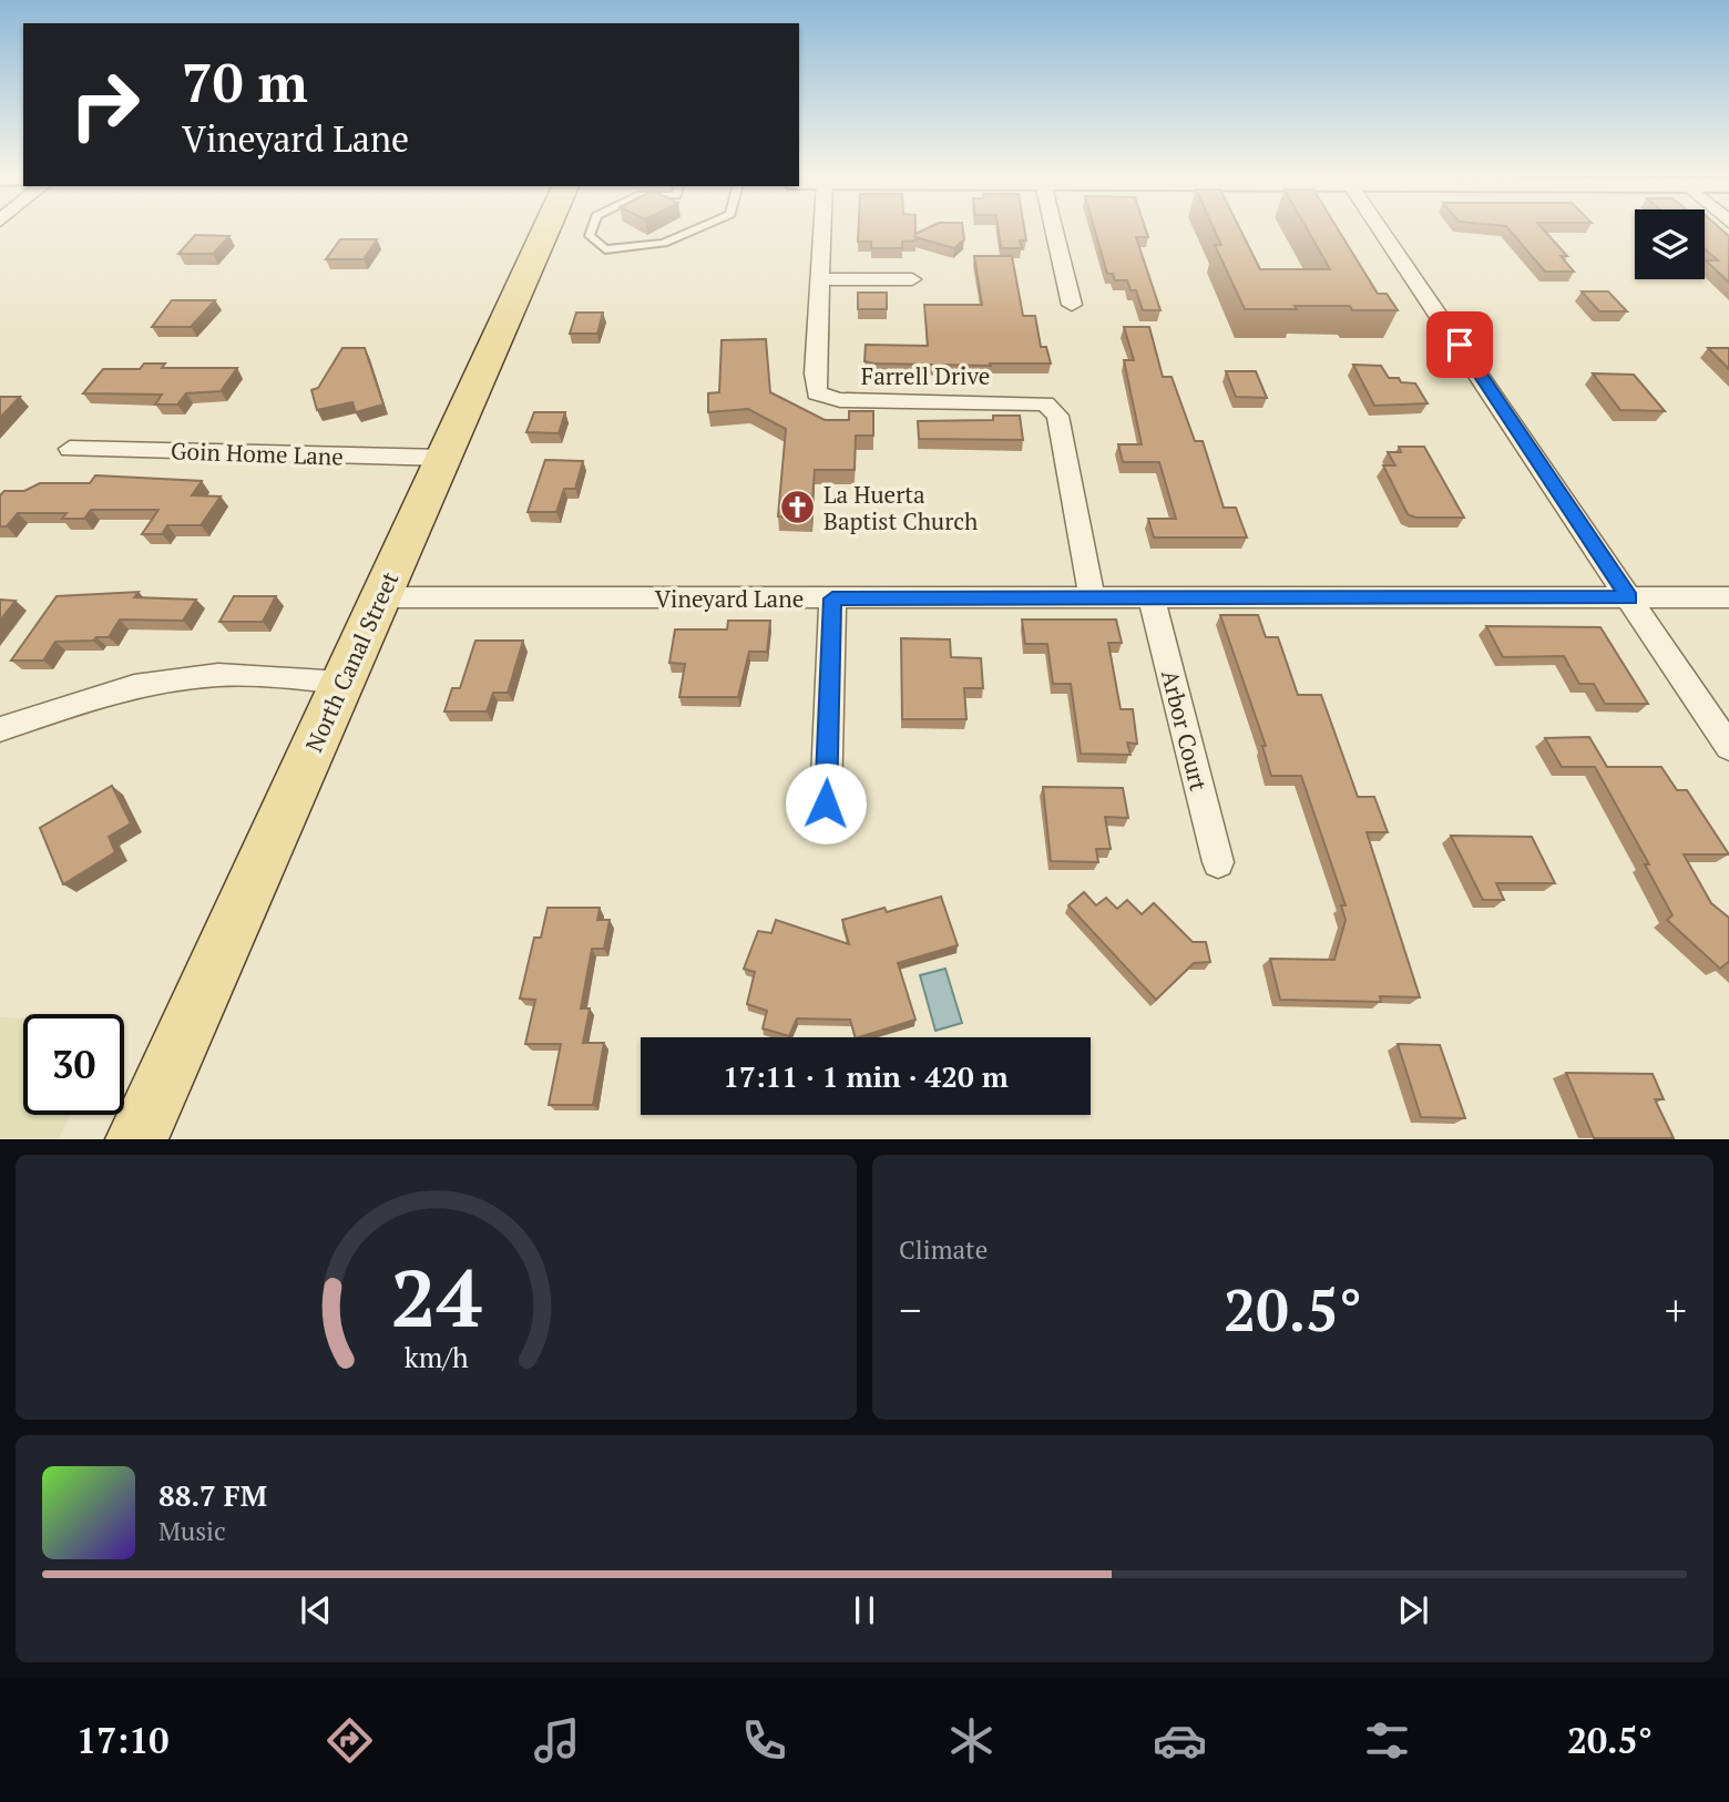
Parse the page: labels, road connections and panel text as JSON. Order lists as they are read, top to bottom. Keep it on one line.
{"streets":{"main road":["North Canal Street"],"street":["Farrell Drive","Goin Home Lane","Vineyard Lane","Arbor Court"]},"crossings":[["Farrell Drive","Vineyard Lane"],["Goin Home Lane","North Canal Street"],["Vineyard Lane","North Canal Street"],["Vineyard Lane","Arbor Court"]],"places":{"church":["La Huerta Baptist Church"]},"page":{"turn":["70 m","Vineyard Lane"],"limit":"30","trip":"17:11 · 1 min · 420 m","tile":"Climate","heat":["−","20.5°","+"],"song":["88.7 FM","Music"],"tabs":["17:10","20.5°"],"gauge":["24","km/h"]}}
